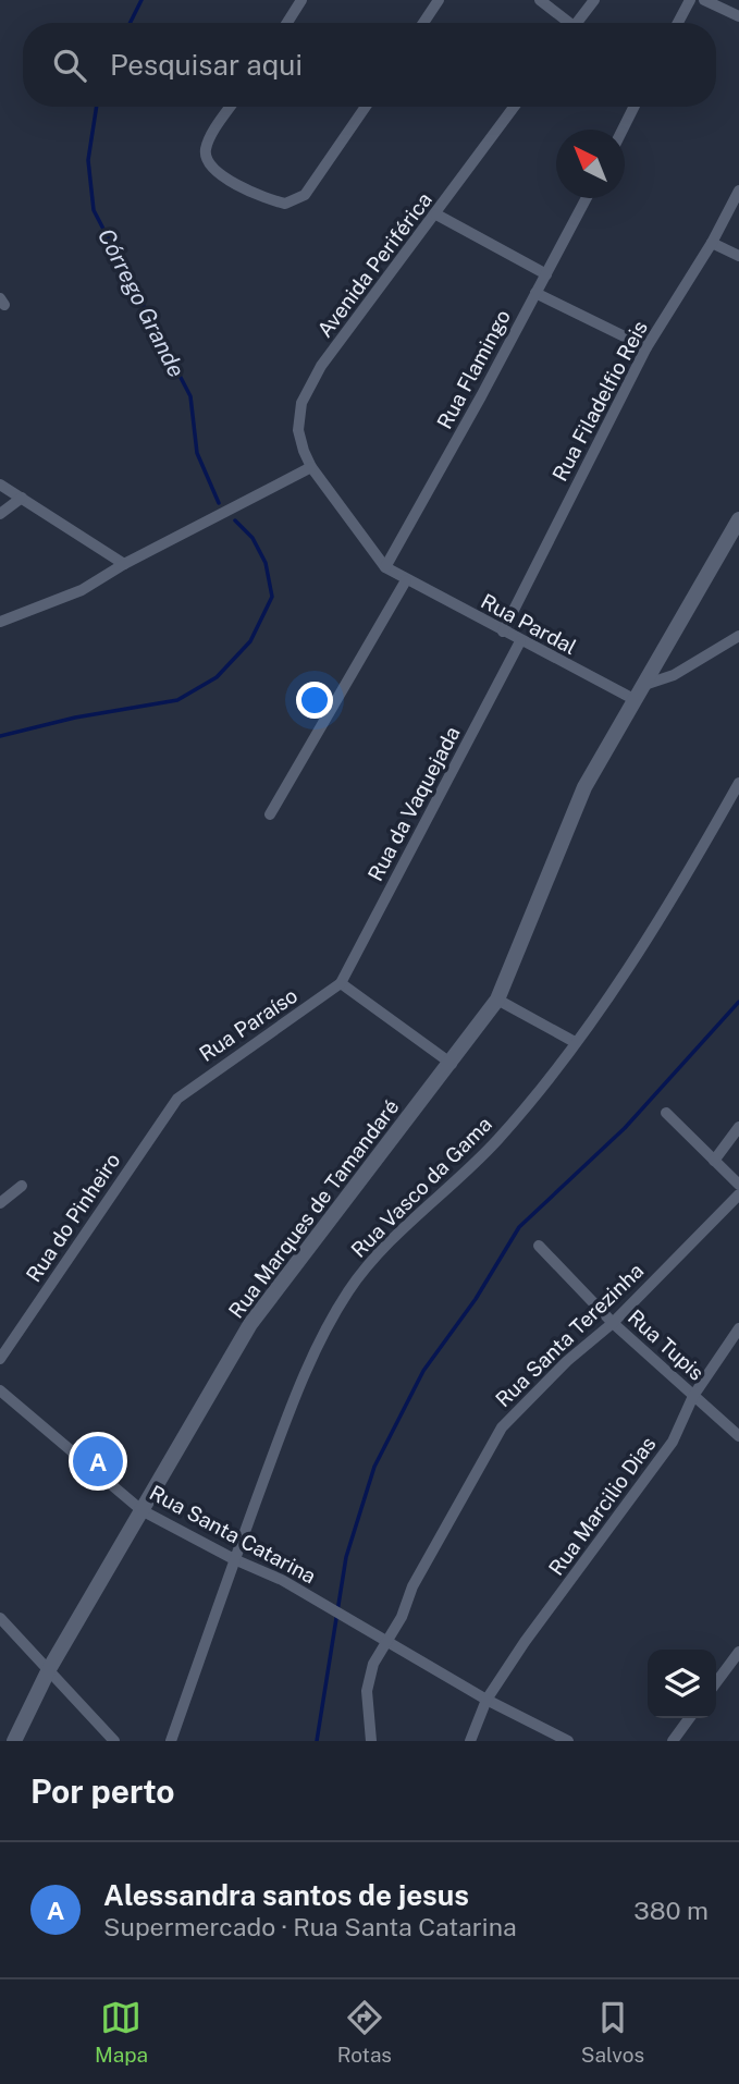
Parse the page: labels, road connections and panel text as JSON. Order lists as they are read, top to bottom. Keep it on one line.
{"streets":{"street":["Avenida Periférica","Rua Flamingo","Rua Filadelfio Reis","Rua Pardal","Rua da Vaquejada","Rua Paraíso","Rua Vasco da Gama","Rua Marques de Tamandaré","Rua do Pinheiro","Rua Santa Terezinha","Rua Tupis","Rua Marcilio Dias","Rua Santa Catarina"]},"crossings":[["Avenida Periférica","Rua Flamingo"],["Avenida Periférica","Rua Pardal"],["Rua Flamingo","Rua Pardal"],["Rua Filadelfio Reis","Rua Pardal"],["Rua Pardal","Rua da Vaquejada"],["Rua Pardal","Rua Marques de Tamandaré"],["Rua da Vaquejada","Rua Paraíso"],["Rua Paraíso","Rua do Pinheiro"],["Rua Vasco da Gama","Rua Santa Catarina"],["Rua Marques de Tamandaré","Rua Santa Catarina"],["Rua Santa Terezinha","Rua Tupis"],["Rua Santa Terezinha","Rua Santa Catarina"],["Rua Tupis","Rua Marcilio Dias"],["Rua Marcilio Dias","Rua Santa Catarina"]],"water":["Córrego Grande"],"north":"top left","page":{"search":"Pesquisar aqui","pins":"A","heading":"Por perto","list":[{"mark":"A","name":"Alessandra santos de jesus","note":"Supermercado · Rua Santa Catarina","value":"380 m"}],"nav":["Mapa","Rotas","Salvos"]}}
